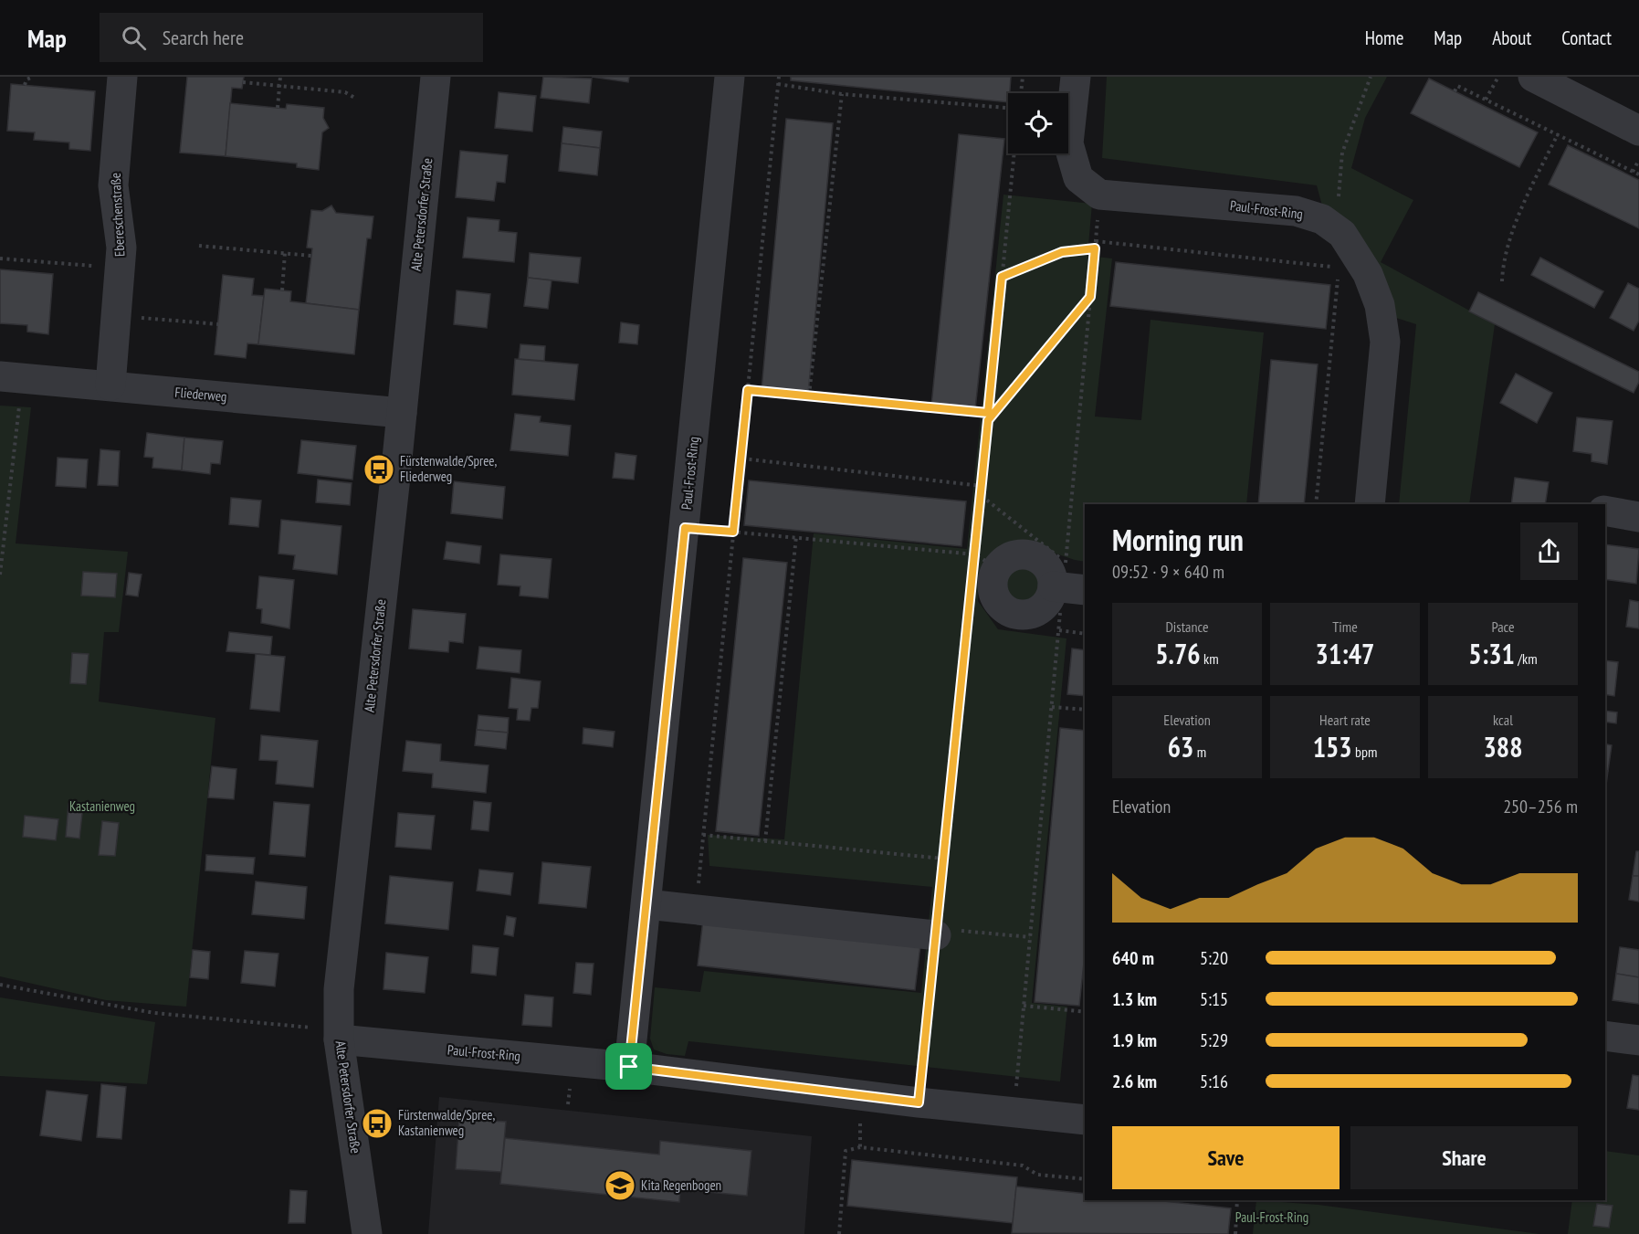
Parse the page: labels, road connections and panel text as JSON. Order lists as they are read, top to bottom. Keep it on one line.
{"streets":{"street":["Paul-Frost-Ring","Ebereschenstraße","Alte Petersdorfer Straße","Fliederweg"]},"crossings":[["Paul-Frost-Ring","Alte Petersdorfer Straße"],["Ebereschenstraße","Fliederweg"],["Alte Petersdorfer Straße","Fliederweg"]],"parks":["Kastanienweg","Paul-Frost-Ring"],"places":{"bus stop":["Fürstenwalde/Spree, Fliederweg","Fürstenwalde/Spree, Kastanienweg"],"school or university":["Kita Regenbogen"]},"page":{"header":"Map","search":"Search here","nav":["Home","Map","About","Contact"],"heading":["Morning run","09:52 · 9 × 640 m"],"stats":[["Distance","5.76 km"],["Time","31:47"],["Pace","5:31 /km"],["Elevation","63 m"],["Heart rate","153 bpm"],["kcal","388"]],"chart":["Elevation","250–256 m"],"list":[{"name":"640 m","note":"5:20"},{"name":"1.3 km","note":"5:15"},{"name":"1.9 km","note":"5:29"},{"name":"2.6 km","note":"5:16"}],"buttons":["Save","Share"]}}
